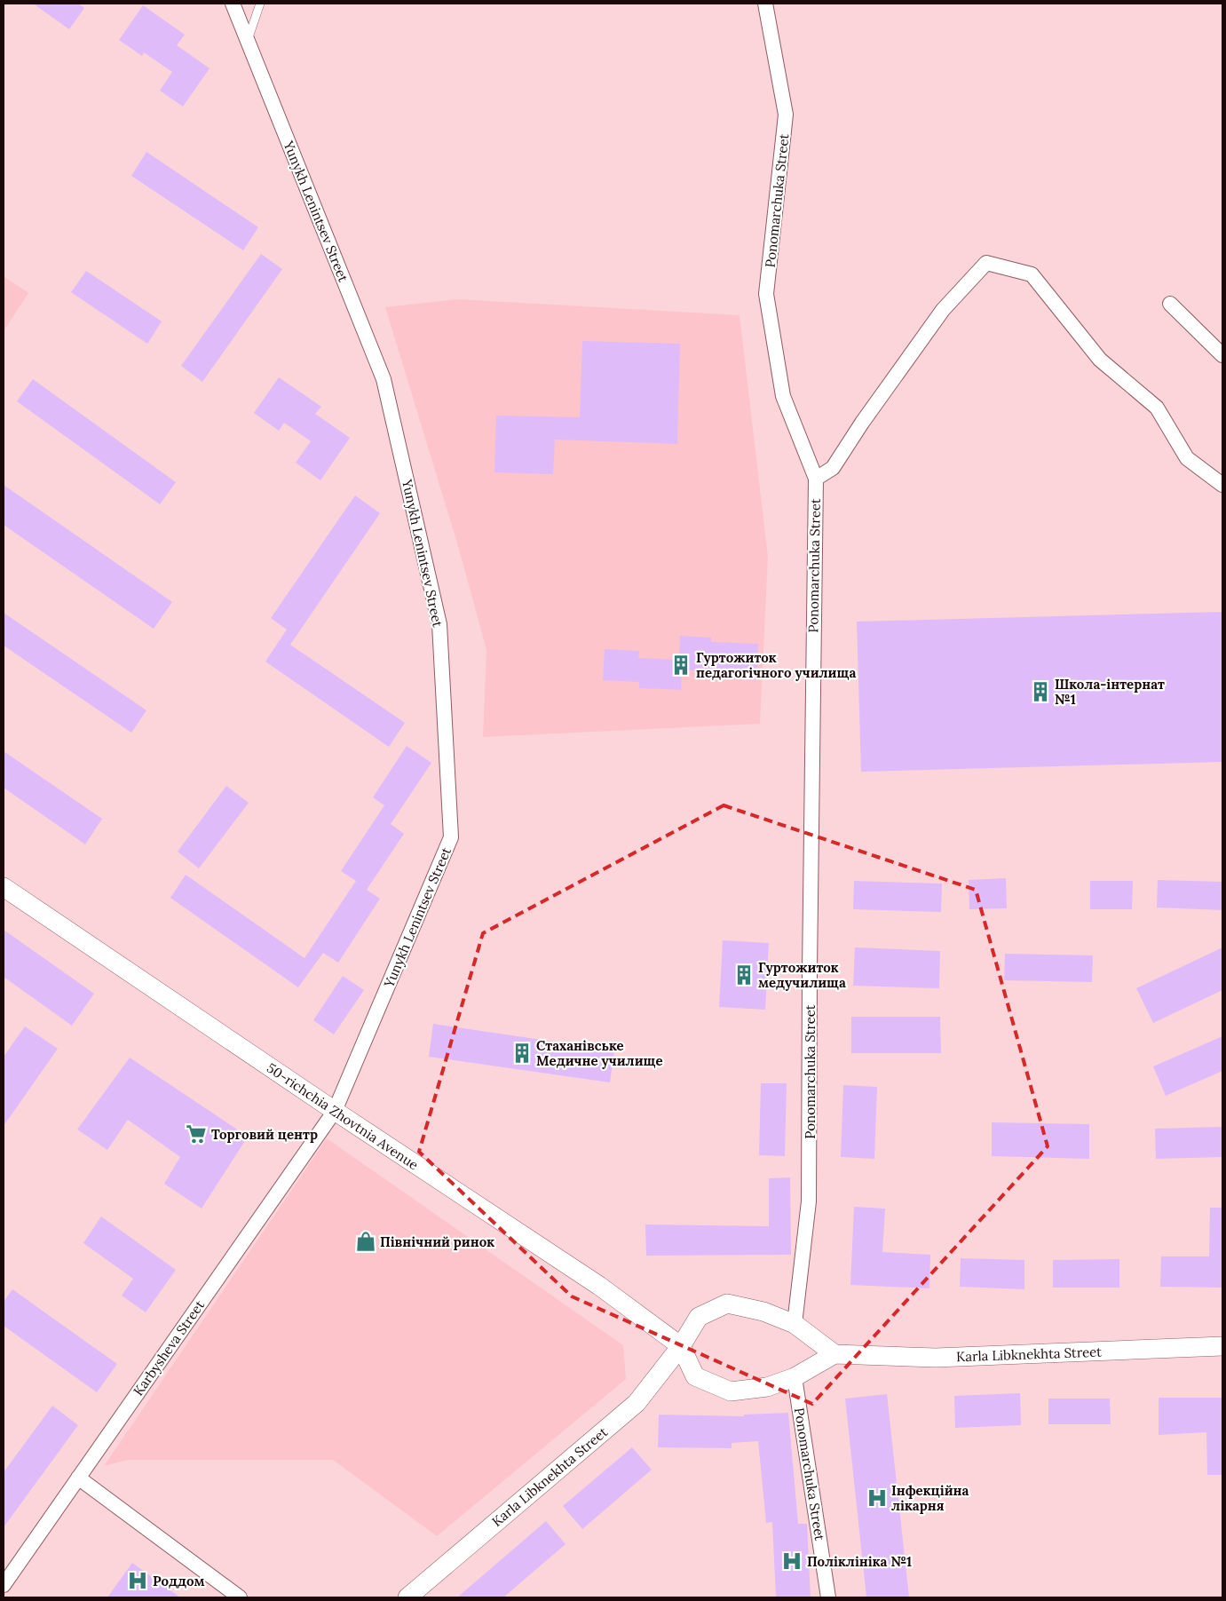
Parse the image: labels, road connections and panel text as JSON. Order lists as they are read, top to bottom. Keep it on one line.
{"streets":{"street":["Ponomarchuka Street","Yunykh Lenintsev Street","50-richchia Zhovtnia Avenue","Karbysheva Street","Karla Libknekhta Street"]},"crossings":[["Ponomarchuka Street","Karla Libknekhta Street"],["Yunykh Lenintsev Street","50-richchia Zhovtnia Avenue"],["Yunykh Lenintsev Street","Karbysheva Street"],["50-richchia Zhovtnia Avenue","Karbysheva Street"],["50-richchia Zhovtnia Avenue","Karla Libknekhta Street"]],"places":{"building":["Гуртожиток педагогічного училища","Школа-інтернат №1","Гуртожиток медучилища","Стаханівське Медичне училище"],"supermarket":["Торговий центр"],"shop":["Північний ринок"],"hospital":["Інфекційна лікарня","Поліклініка №1","Роддом"]}}
